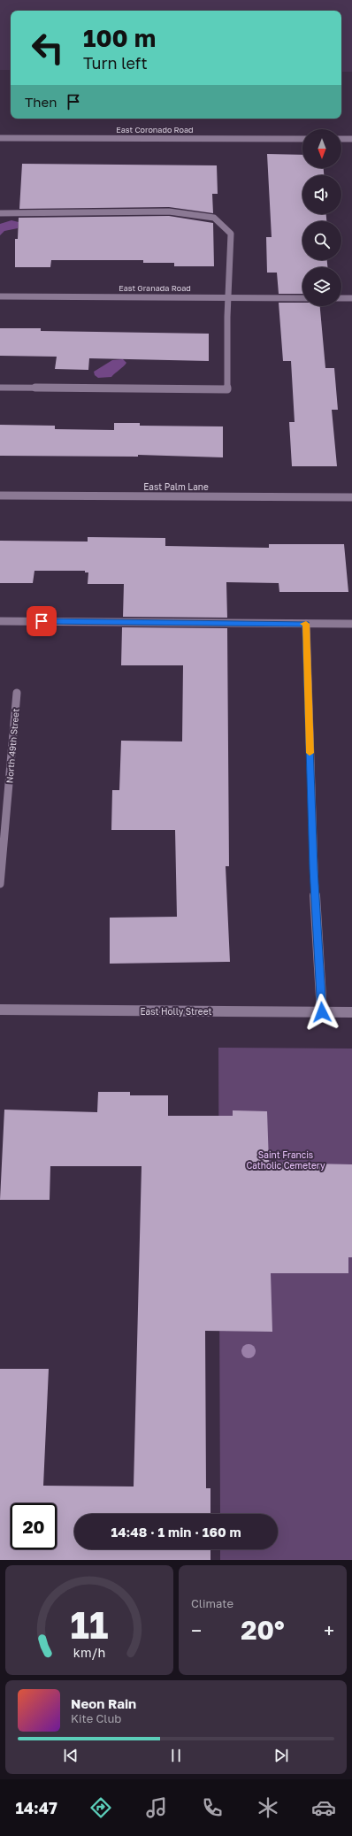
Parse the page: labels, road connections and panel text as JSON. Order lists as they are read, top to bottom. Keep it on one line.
{"streets":{"street":["East Coronado Road","East Granada Road","East Palm Lane","North 49th Street","East Holly Street"]},"parks":["Saint Francis Catholic Cemetery"],"north":"bottom","page":{"turn":["100 m","Turn left"],"then":"Then","limit":"20","trip":"14:48 · 1 min · 160 m","tile":"Climate","heat":["−","20°","+"],"song":["Neon Rain","Kite Club"],"tabs":"14:47","gauge":["11","km/h"]}}
